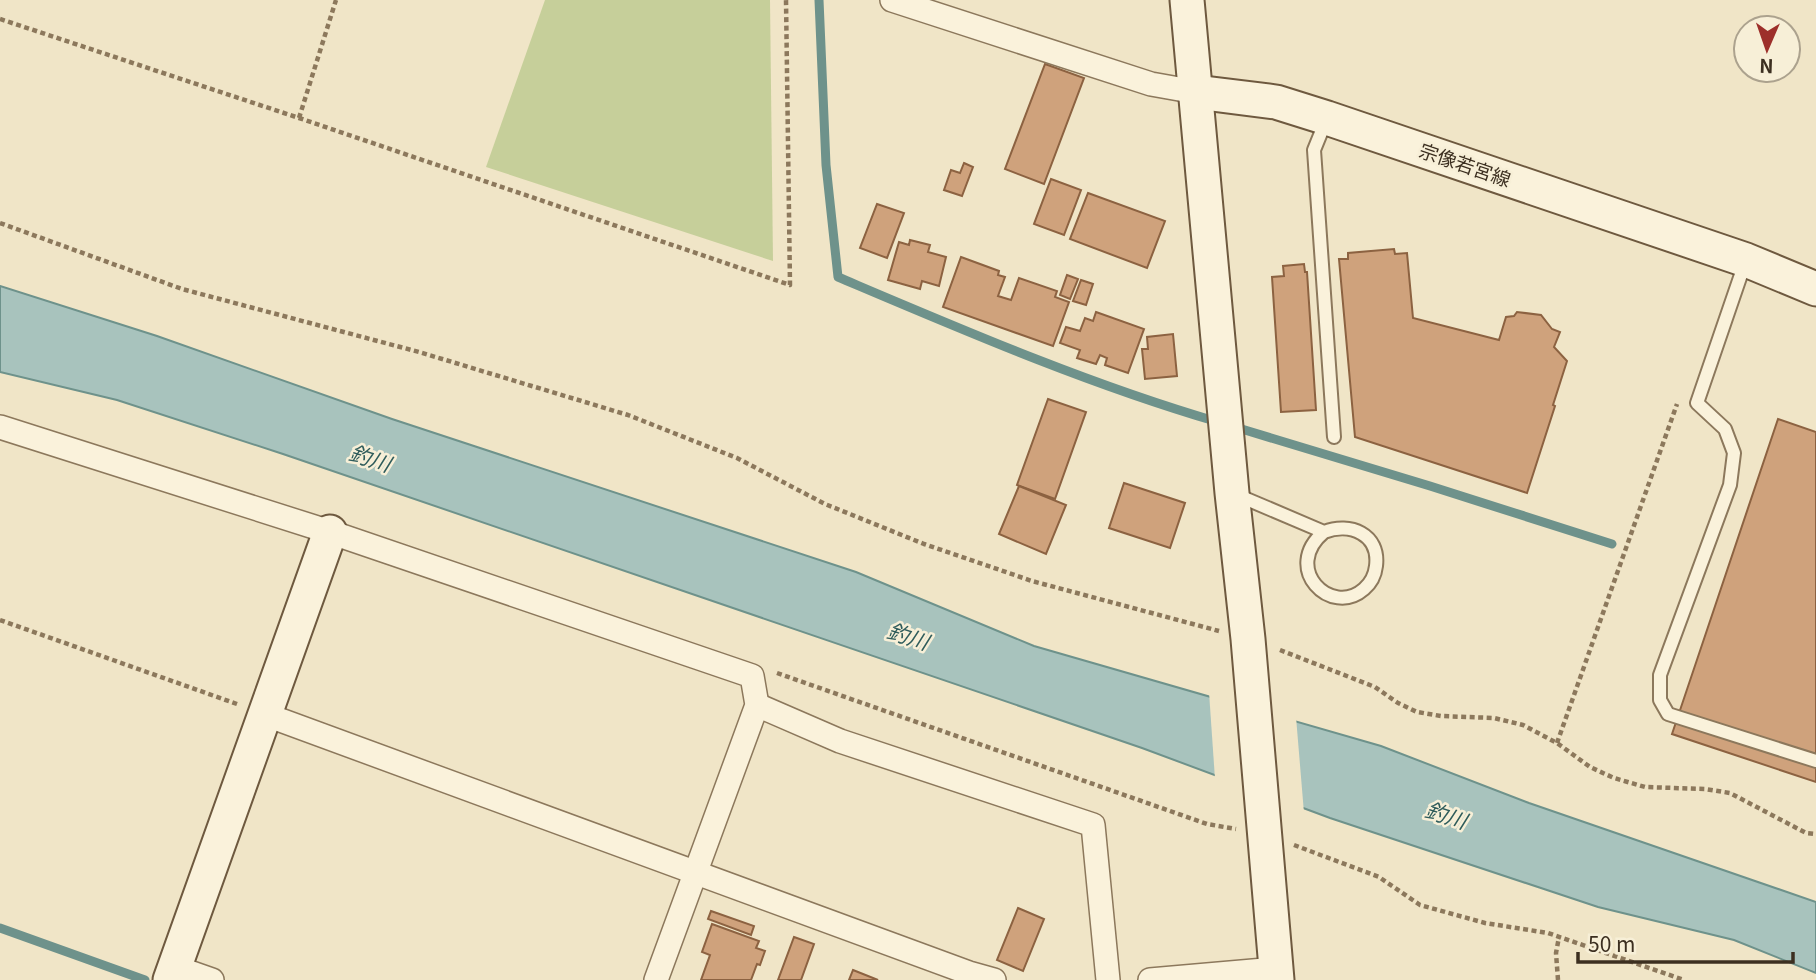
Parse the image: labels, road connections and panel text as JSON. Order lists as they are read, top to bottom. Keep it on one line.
{"streets":{"street":["宗像若宮線"]},"water":["釣川"],"scale_bar":"50 m","north":"bottom"}
